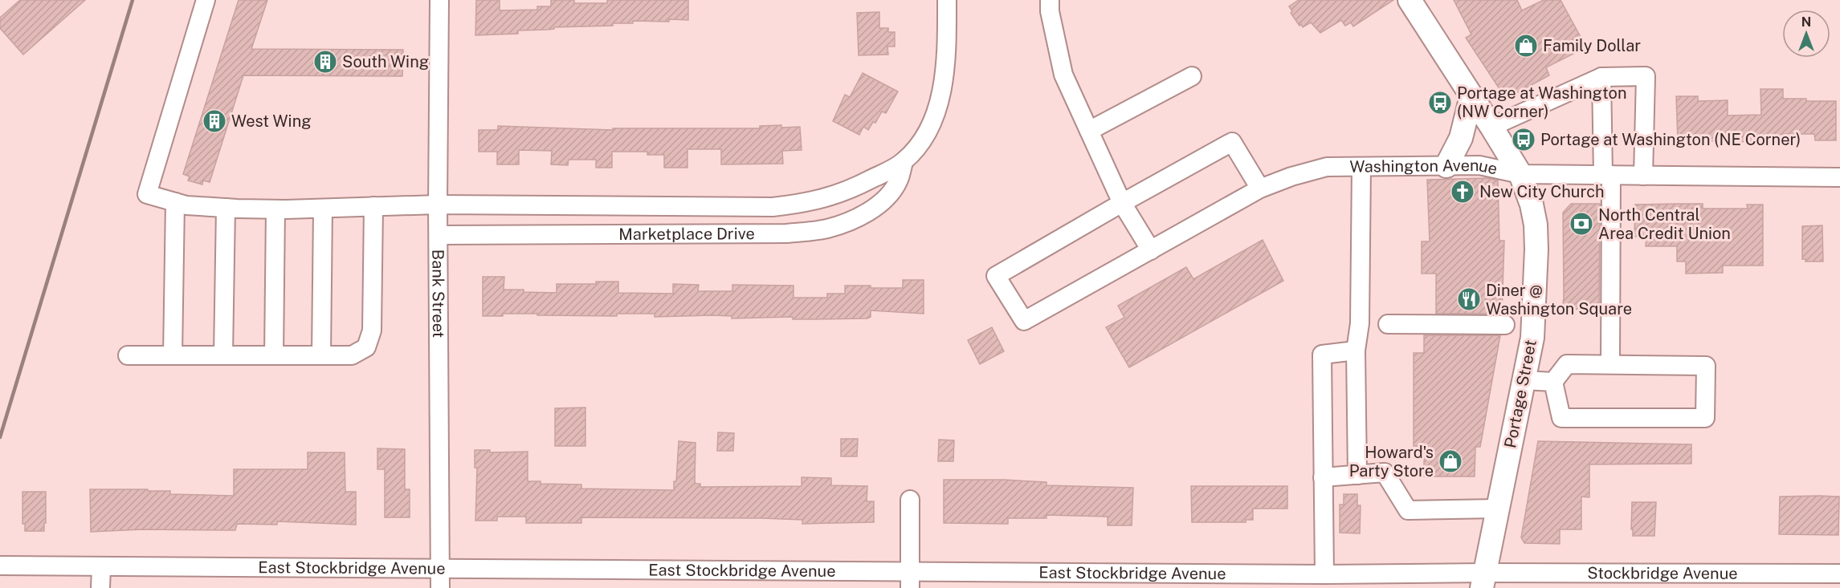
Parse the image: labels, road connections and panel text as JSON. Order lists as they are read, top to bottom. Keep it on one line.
{"streets":{"main road":["Portage Street"],"street":["Washington Avenue","Marketplace Drive","Bank Street","East Stockbridge Avenue","Stockbridge Avenue"]},"crossings":[["Washington Avenue","Portage Street"],["Marketplace Drive","Bank Street"],["Bank Street","East Stockbridge Avenue"],["Portage Street","East Stockbridge Avenue"],["Portage Street","Stockbridge Avenue"],["East Stockbridge Avenue","Stockbridge Avenue"]],"places":{"shop":["Family Dollar","Howard's Party Store"],"building":["South Wing","West Wing"],"bus stop":["Portage at Washington (NW Corner)","Portage at Washington (NE Corner)"],"church":["New City Church"],"bank":["North Central Area Credit Union"],"restaurant":["Diner @ Washington Square"]},"north":"top"}
